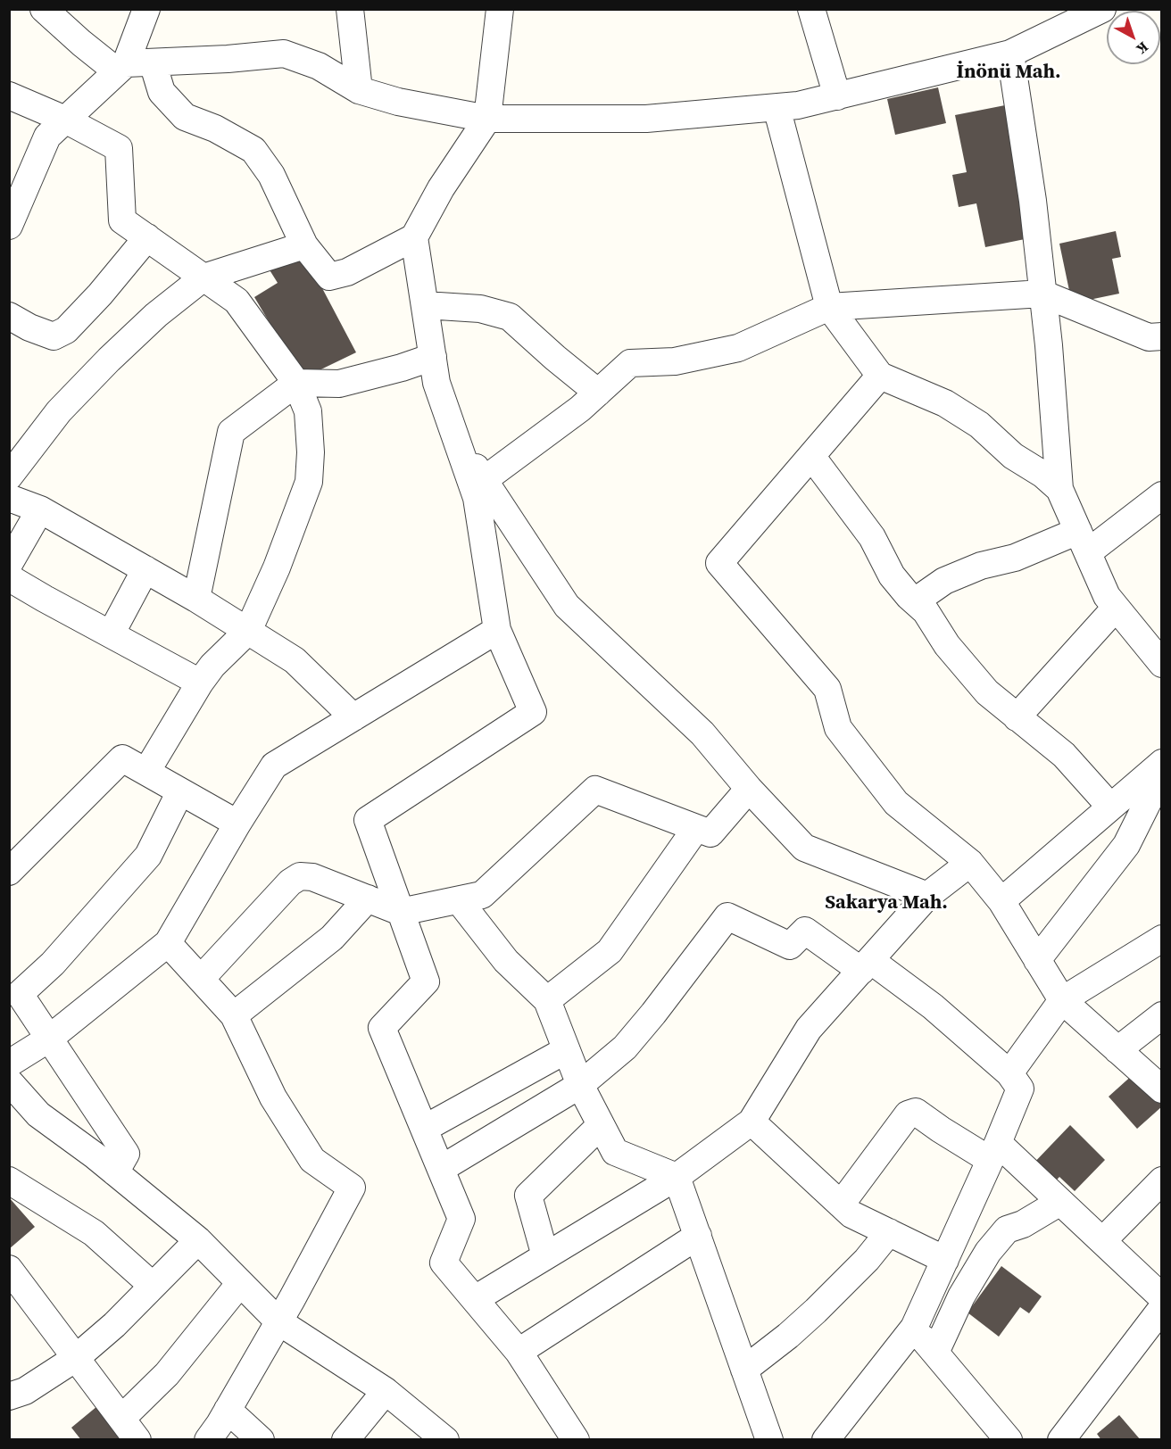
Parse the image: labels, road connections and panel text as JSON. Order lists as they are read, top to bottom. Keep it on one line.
{"districts":["İnönü Mah.","Sakarya Mah."],"north":"bottom right"}
